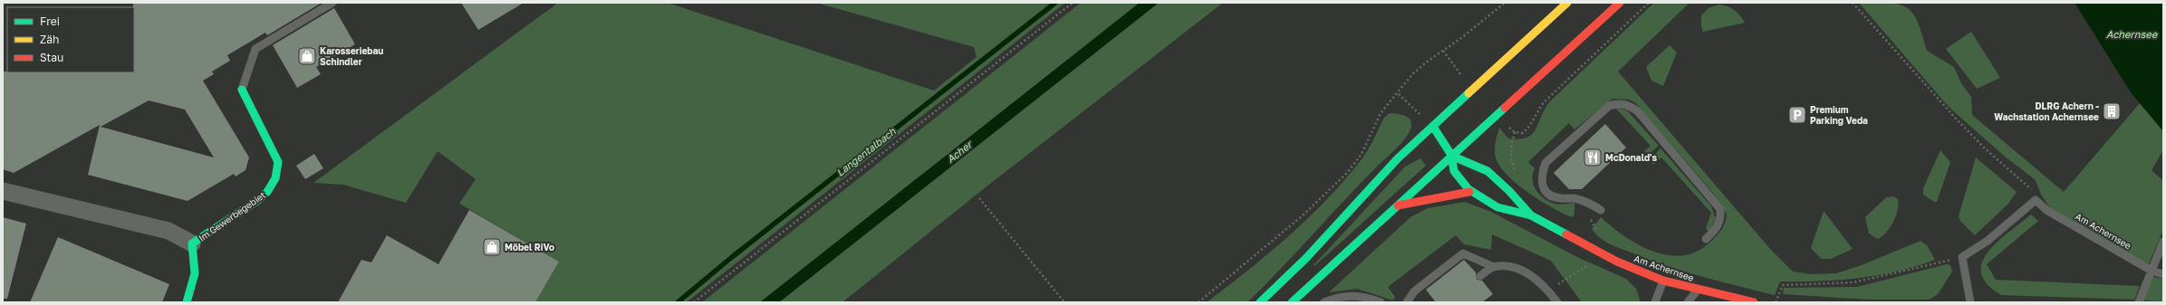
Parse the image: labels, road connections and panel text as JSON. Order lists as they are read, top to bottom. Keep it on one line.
{"streets":{"main road":["Im Gewerbegebiet","Am Achernsee"]},"water":["Achernsee","Langentalbach","Acher"],"places":{"shop":["Karosseriebau Schindler","Möbel RiVo"],"building":["DLRG Achern - Wachstation Achernsee"],"parking":["Premium Parking Veda"],"restaurant":["McDonald's"]},"legend":["Frei","Zäh","Stau"]}
